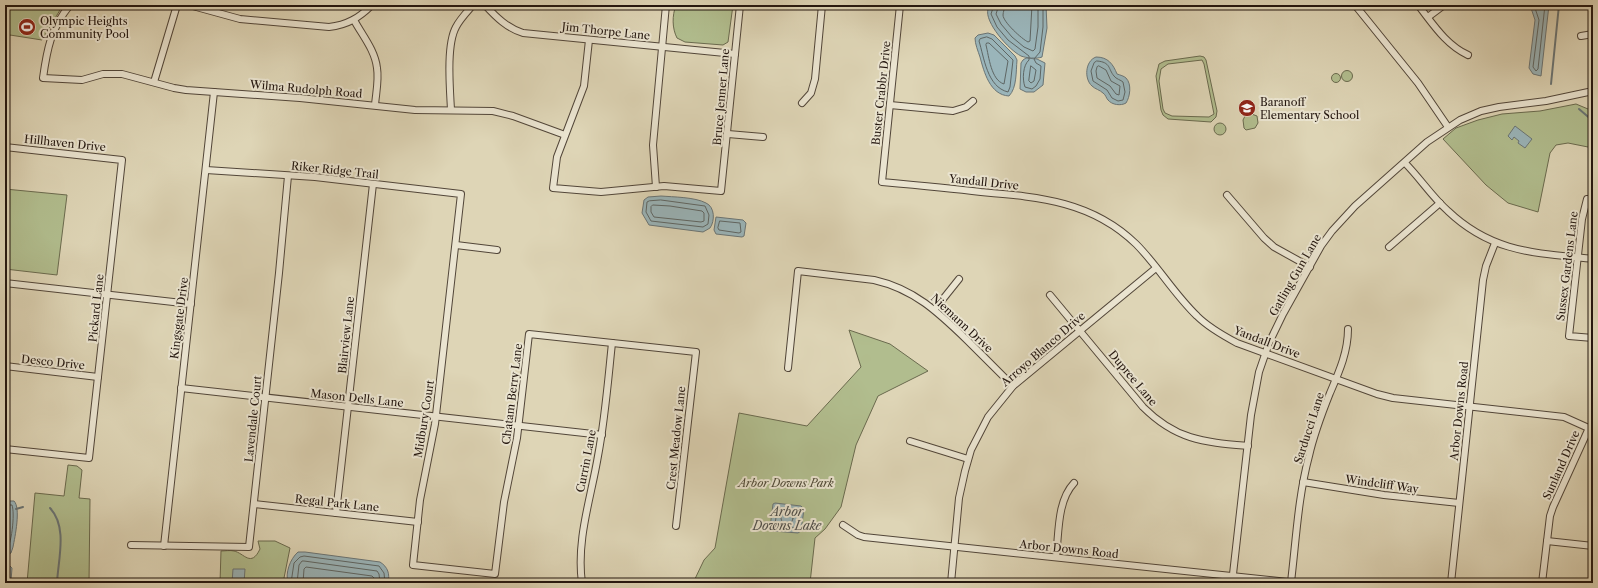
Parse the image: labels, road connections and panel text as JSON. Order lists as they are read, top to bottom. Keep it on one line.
{"streets":{"street":["Jim Thorpe Lane","Wilma Rudolph Road","Buster Crabbr Drive","Bruce Jenner Lane","Hillhaven Drive","Riker Ridge Trail","Yandall Drive","Sussex Gardens Lane","Gatling Gun Lane","Pickard Lane","Kingsgate Drive","Niemann Drive","Blairview Lane","Arroyo Blanco Drive","Desco Drive","Dupree Lane","Chatam Berry Lane","Mason Dells Lane","Arbor Downs Road","Lavendale Court","Midbury Court","Sarducci Lane","Crest Meadow Lane","Currin Lane","Sunland Drive","Windcliff Way","Regal Park Lane"]},"crossings":[["Jim Thorpe Lane","Bruce Jenner Lane"],["Wilma Rudolph Road","Kingsgate Drive"],["Buster Crabbr Drive","Yandall Drive"],["Hillhaven Drive","Pickard Lane"],["Riker Ridge Trail","Kingsgate Drive"],["Riker Ridge Trail","Blairview Lane"],["Riker Ridge Trail","Lavendale Court"],["Riker Ridge Trail","Midbury Court"],["Yandall Drive","Gatling Gun Lane"],["Yandall Drive","Arroyo Blanco Drive"],["Yandall Drive","Arbor Downs Road"],["Yandall Drive","Sarducci Lane"],["Yandall Drive","Sunland Drive"],["Gatling Gun Lane","Dupree Lane"],["Gatling Gun Lane","Arbor Downs Road"],["Pickard Lane","Desco Drive"],["Kingsgate Drive","Mason Dells Lane"],["Kingsgate Drive","Lavendale Court"],["Niemann Drive","Arroyo Blanco Drive"],["Blairview Lane","Mason Dells Lane"],["Blairview Lane","Regal Park Lane"],["Arroyo Blanco Drive","Dupree Lane"],["Arroyo Blanco Drive","Arbor Downs Road"],["Chatam Berry Lane","Mason Dells Lane"],["Chatam Berry Lane","Midbury Court"],["Chatam Berry Lane","Crest Meadow Lane"],["Chatam Berry Lane","Currin Lane"],["Mason Dells Lane","Lavendale Court"],["Mason Dells Lane","Midbury Court"],["Mason Dells Lane","Currin Lane"],["Arbor Downs Road","Sarducci Lane"],["Arbor Downs Road","Windcliff Way"],["Lavendale Court","Regal Park Lane"],["Midbury Court","Regal Park Lane"],["Sarducci Lane","Windcliff Way"]],"water":["Arbor Downs Lake"],"parks":["Arbor Downs Park"],"places":{"sports":["Olympic Heights Community Pool"],"school or university":["Baranoff Elementary School"]}}
